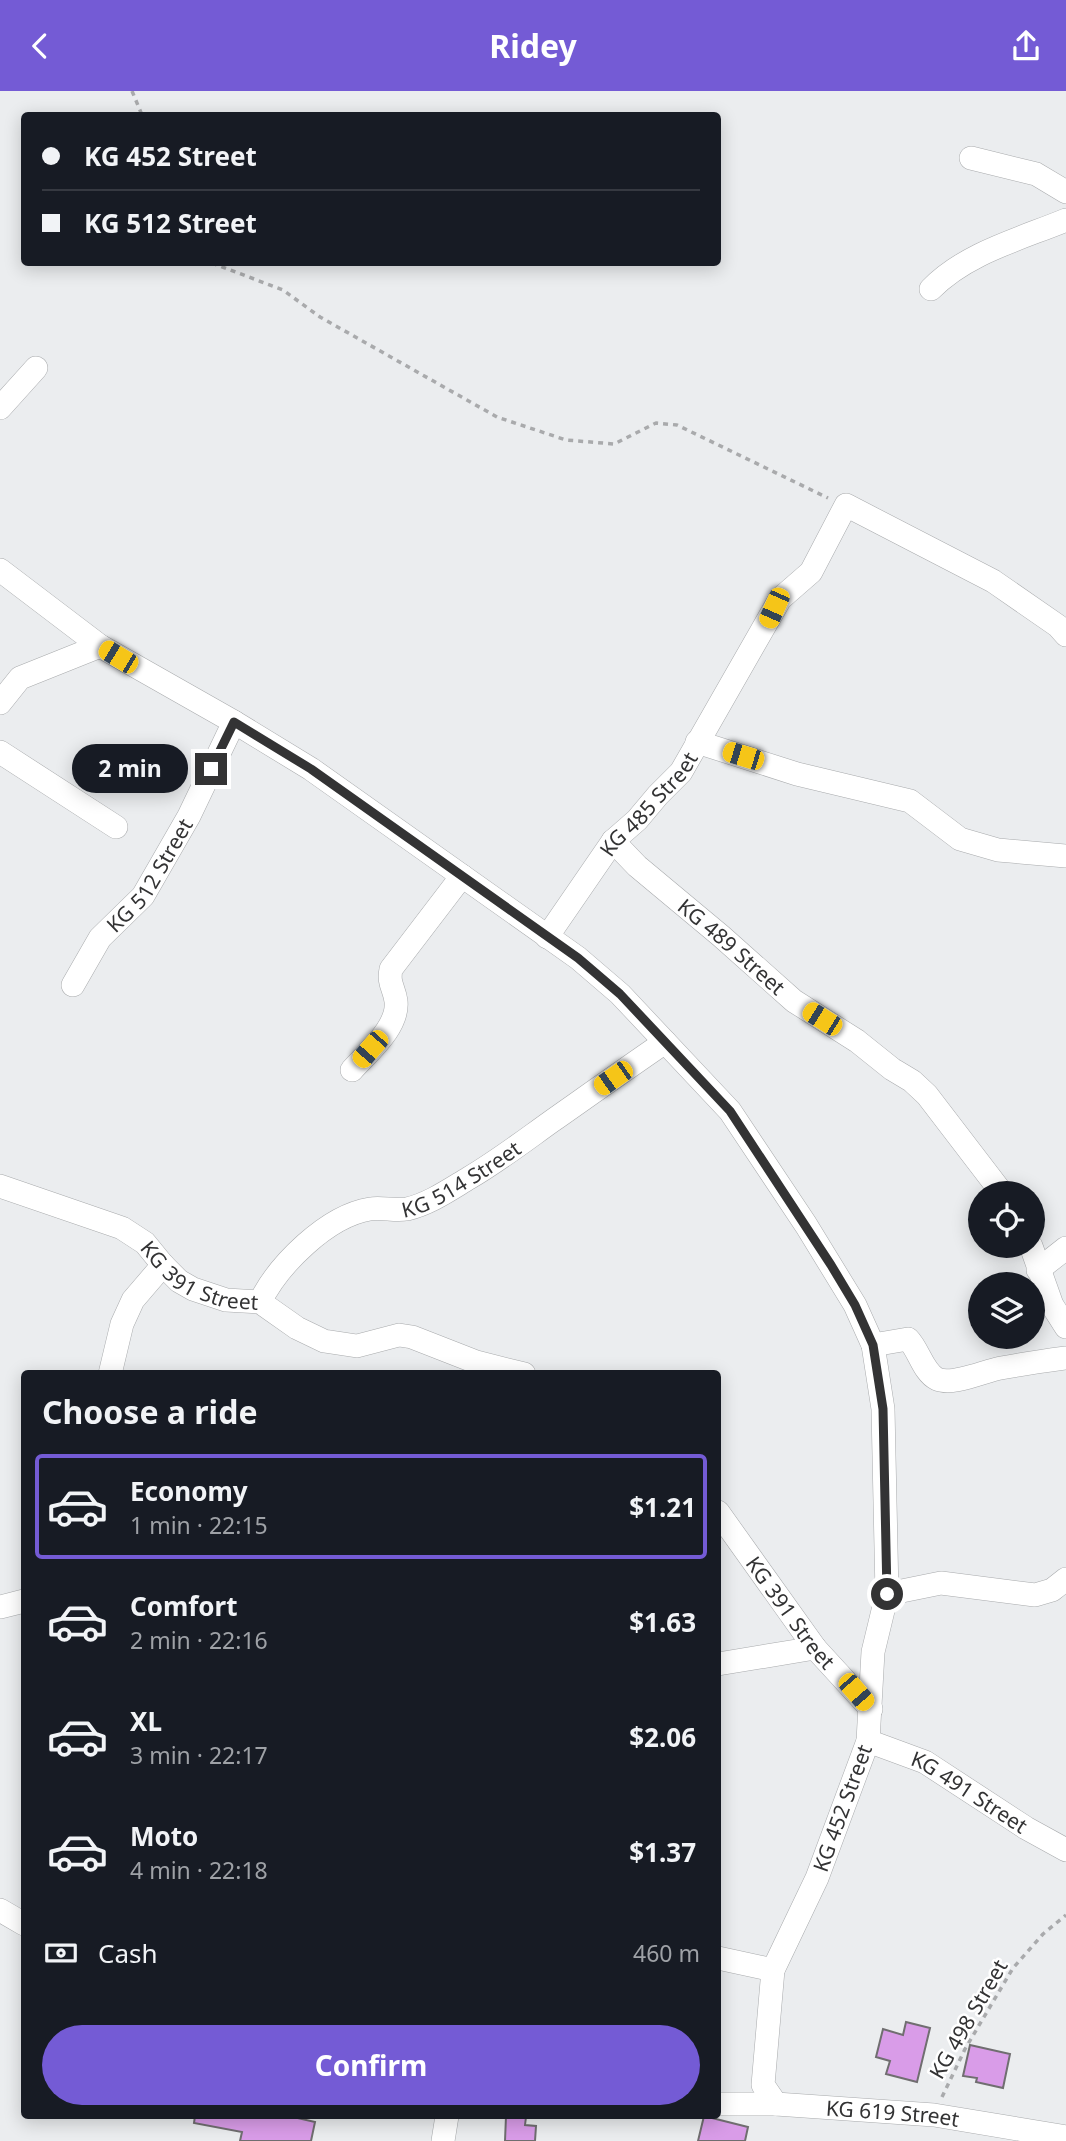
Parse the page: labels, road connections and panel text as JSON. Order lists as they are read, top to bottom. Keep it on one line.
{"streets":{"street":["KG 485 Street","KG 512 Street","KG 489 Street","KG 514 Street","KG 391 Street","KG 491 Street","KG 452 Street","KG 619 Street"],"path":["KG 498 Street"]},"crossings":[["KG 485 Street","KG 489 Street"],["KG 485 Street","KG 452 Street"],["KG 512 Street","KG 452 Street"],["KG 514 Street","KG 391 Street"],["KG 514 Street","KG 452 Street"],["KG 391 Street","KG 452 Street"],["KG 491 Street","KG 452 Street"],["KG 452 Street","KG 619 Street"],["KG 498 Street","KG 619 Street"]],"page":{"header":"Ridey","banner":["KG 452 Street","KG 512 Street"],"bubble":"2 min","heading":"Choose a ride","list":[{"name":"Economy","note":"1 min · 22:15","value":"$1.21"},{"name":"Comfort","note":"2 min · 22:16","value":"$1.63"},{"name":"XL","note":"3 min · 22:17","value":"$2.06"},{"name":"Moto","note":"4 min · 22:18","value":"$1.37"}],"pay":["Cash","460 m"],"buttons":"Confirm"}}
